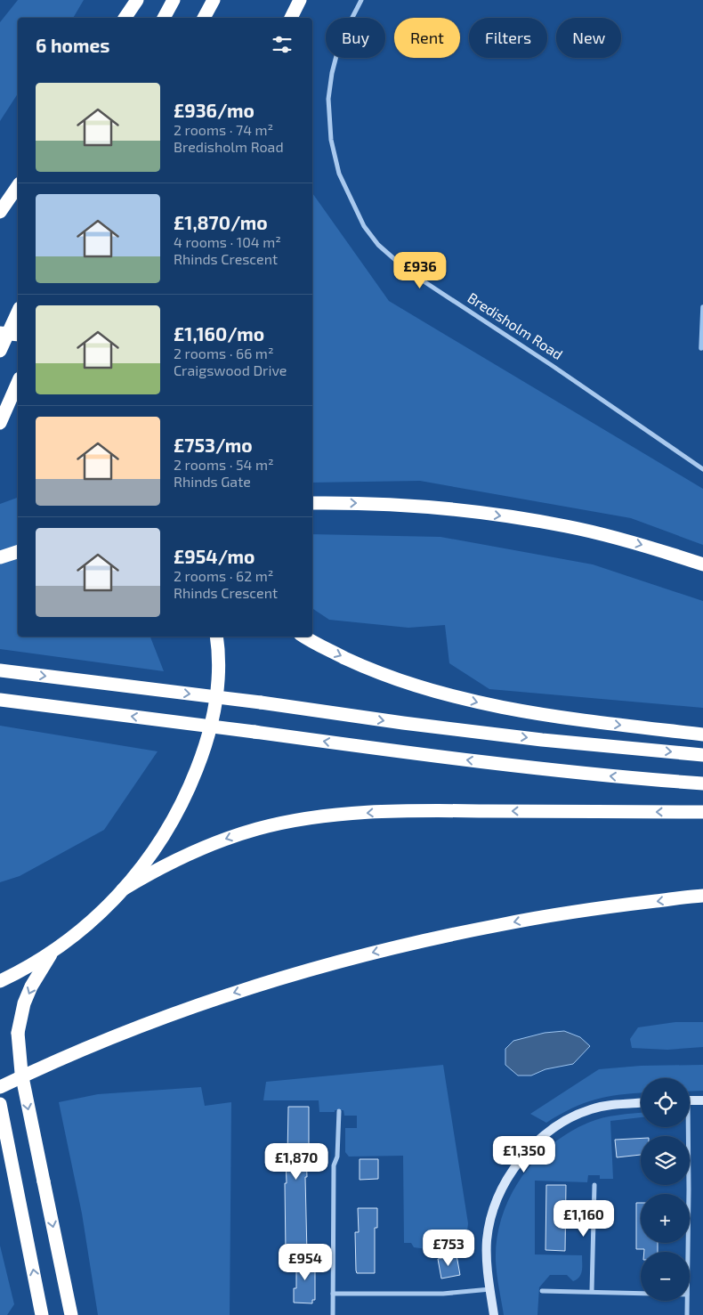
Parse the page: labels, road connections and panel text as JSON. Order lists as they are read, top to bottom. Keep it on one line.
{"streets":{"street":["Bredisholm Road"]},"page":{"chip":["Buy","Rent","Filters","New"],"heading":"6 homes","list":[{"name":"£936/mo","note":"2 rooms · 74 m² · Bredisholm Road"},{"name":"£1,870/mo","note":"4 rooms · 104 m² · Rhinds Crescent"},{"name":"£1,160/mo","note":"2 rooms · 66 m² · Craigswood Drive"},{"name":"£753/mo","note":"2 rooms · 54 m² · Rhinds Gate"},{"name":"£954/mo","note":"2 rooms · 62 m² · Rhinds Crescent"}],"price":["£936","£1,350","£1,870","£1,160","£753","£954"],"map_buttons":["+","−"]}}
